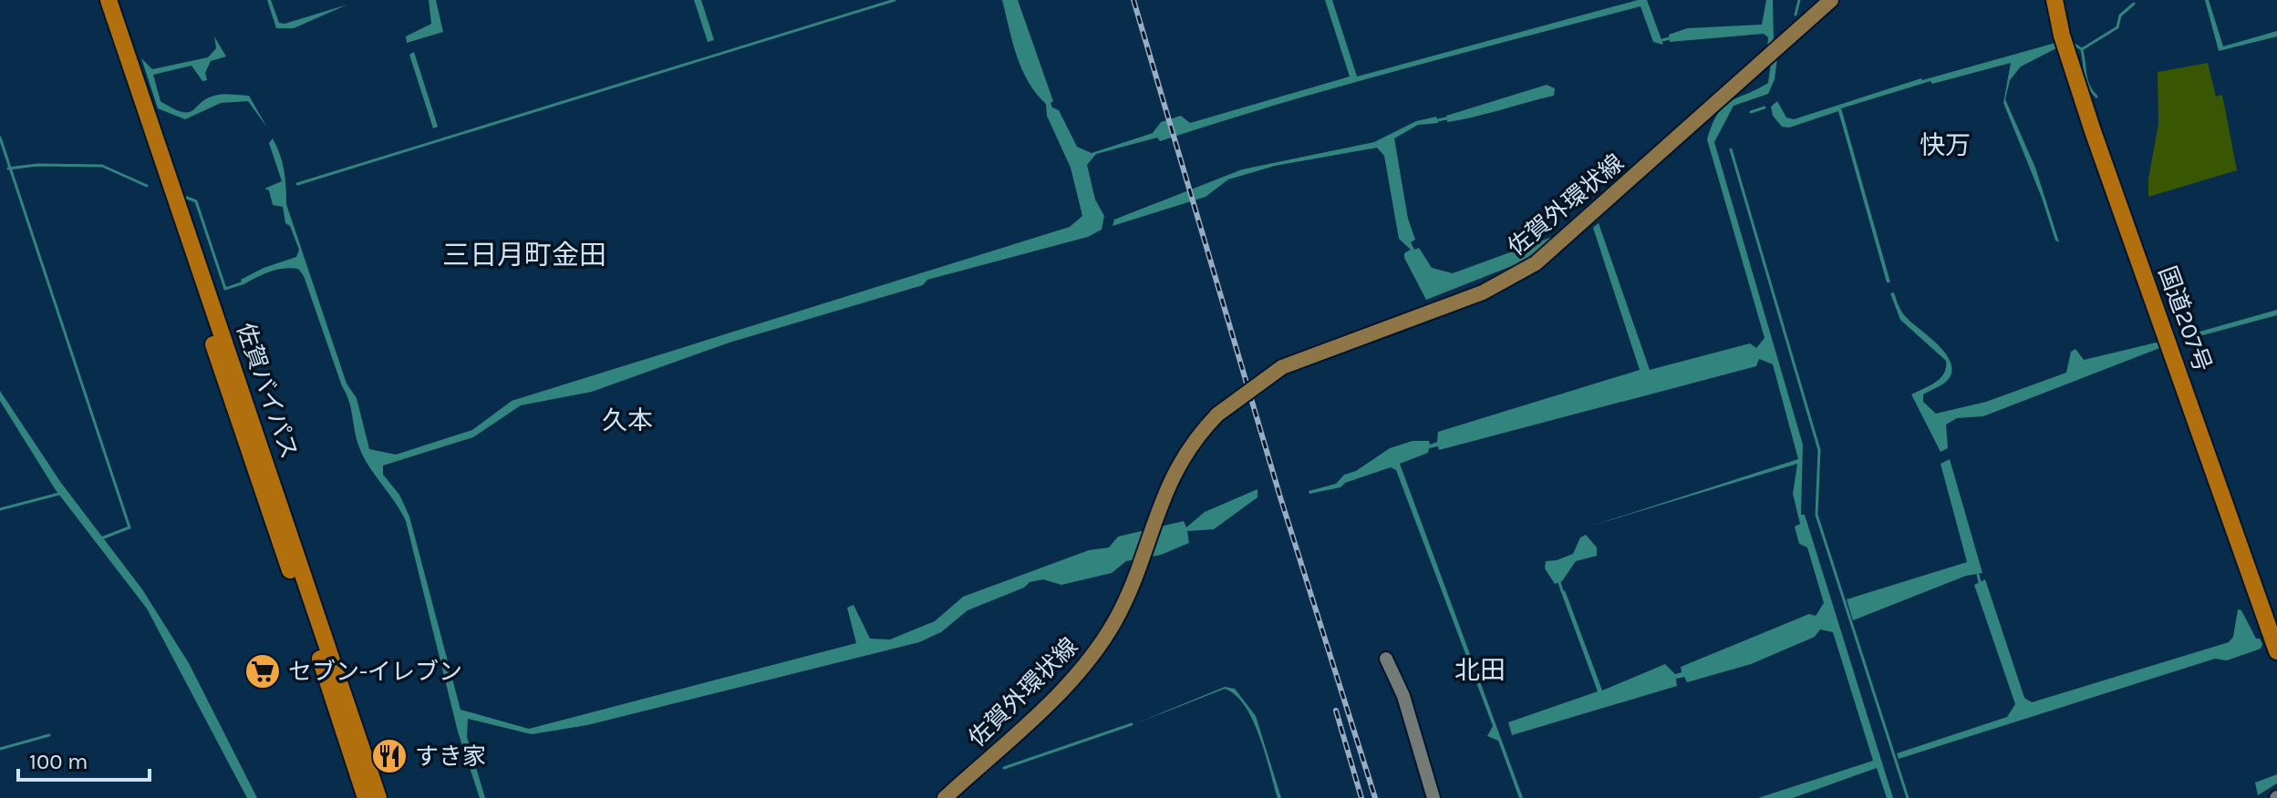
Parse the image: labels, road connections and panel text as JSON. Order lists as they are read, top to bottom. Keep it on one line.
{"streets":{"highway":["国道207号","佐賀バイパス"],"main road":["佐賀外環状線"]},"districts":["快万","三日月町金田","久本","北田"],"places":{"supermarket":["セブン-イレブン"],"restaurant":["すき家"]},"scale_bar":"100 m"}
